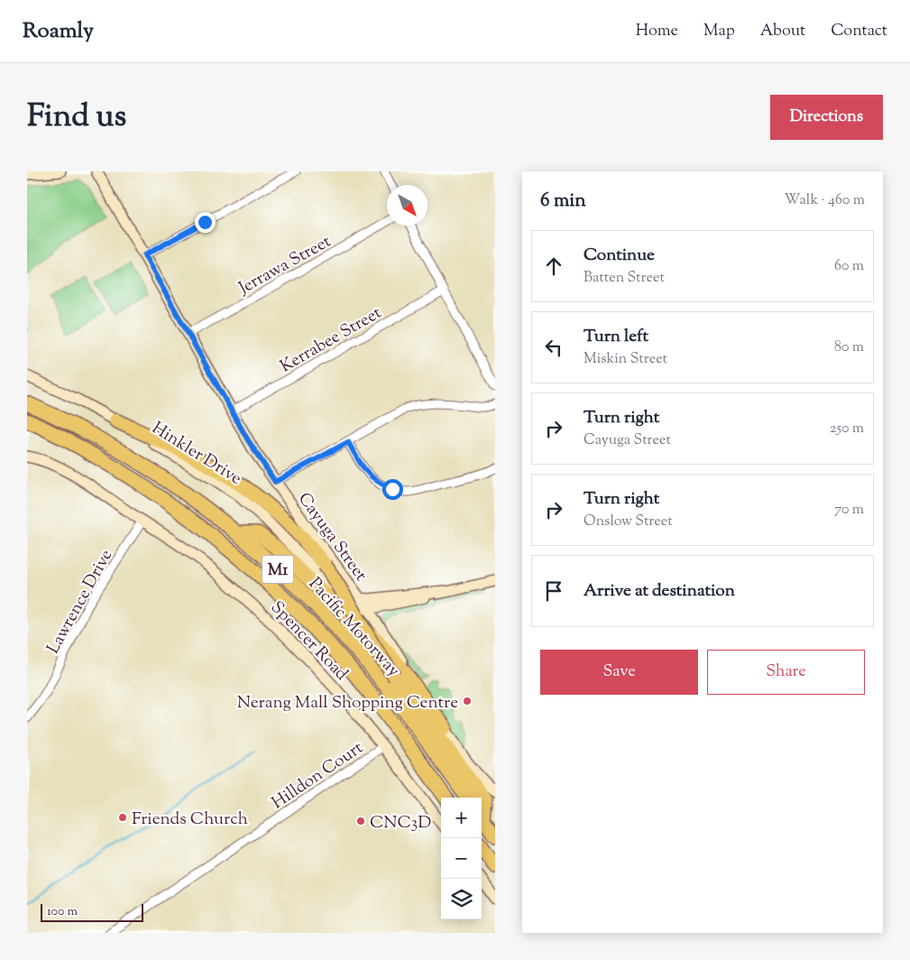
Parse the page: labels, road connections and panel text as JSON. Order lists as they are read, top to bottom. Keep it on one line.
{"streets":{"highway":["M1","Pacific Motorway"],"street":["Jerrawa Street","Kerrabee Street","Hinkler Drive","Cayuga Street","Lawrence Drive","Spencer Road","Hilldon Court"]},"crossings":[["Jerrawa Street","Cayuga Street"],["Kerrabee Street","Cayuga Street"],["Hinkler Drive","Cayuga Street"],["Lawrence Drive","Spencer Road"],["Spencer Road","Hilldon Court"]],"places":["Nerang Mall Shopping Centre","Friends Church","CNC3D"],"scale_bar":"100 m","north":"bottom right","page":{"header":"Roamly","nav":["Home","Map","About","Contact"],"title":"Find us","buttons":["Directions",["Save","Share"]],"heading":["6 min","Walk · 460 m"],"list":[["Continue","Batten Street","60 m"],["Turn left","Miskin Street","80 m"],["Turn right","Cayuga Street","250 m"],["Turn right","Onslow Street","70 m"],"Arrive at destination"],"map_buttons":["+","−"],"scale":"100 m"}}
